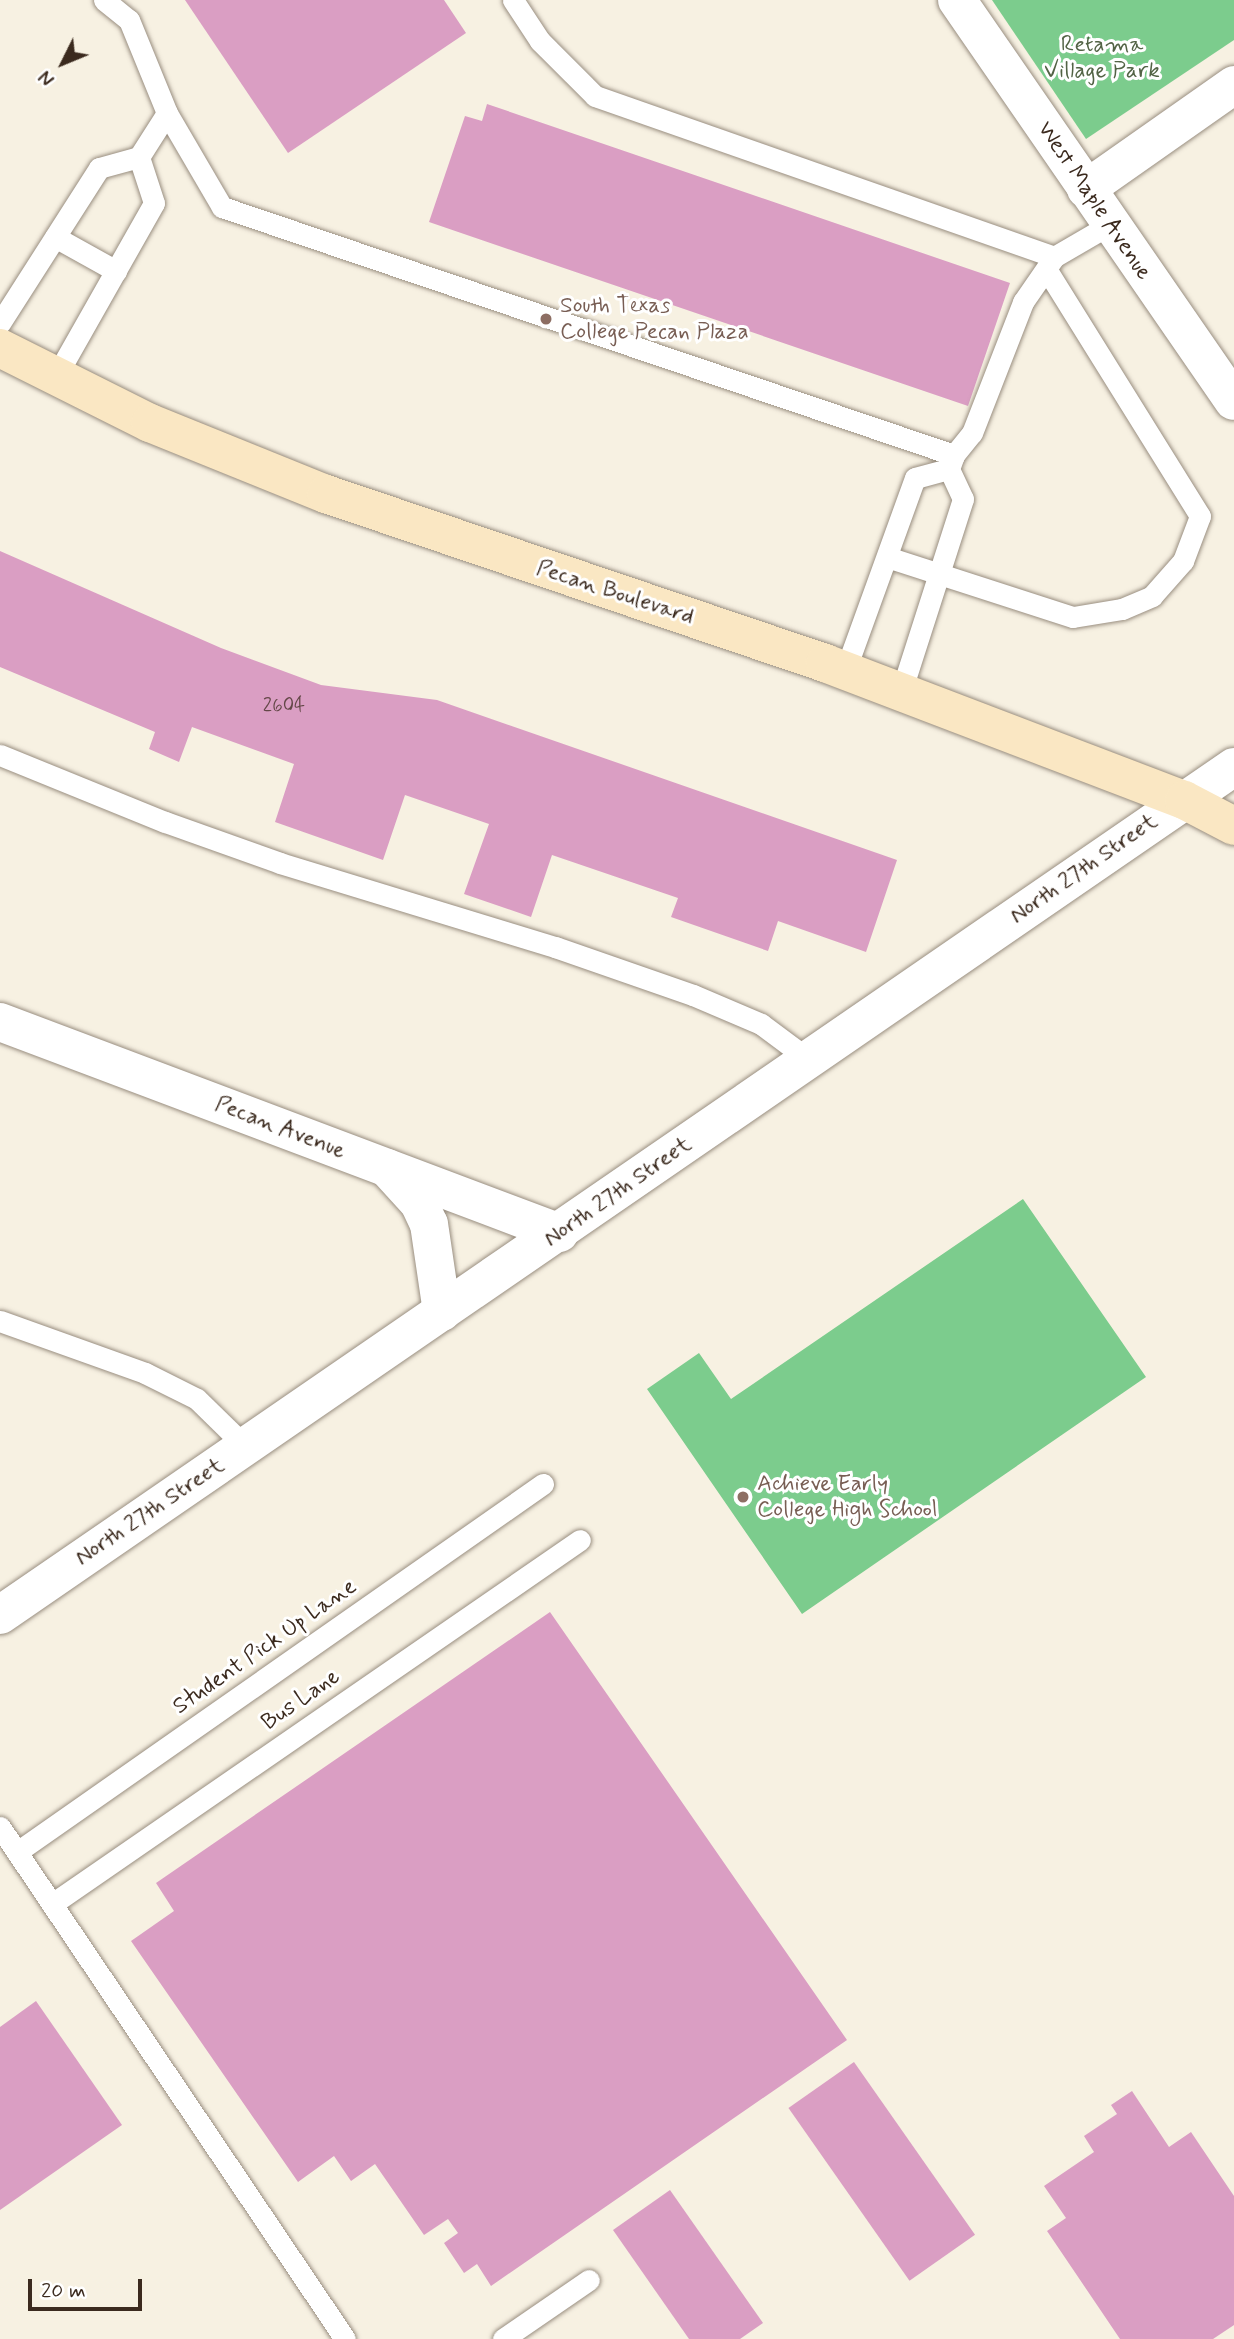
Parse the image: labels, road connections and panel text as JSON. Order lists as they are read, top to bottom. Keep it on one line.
{"streets":{"main road":["Pecan Boulevard"],"street":["West Maple Avenue","North 27th Street","Pecan Avenue"],"lane":["Student Pick Up Lane","Bus Lane"]},"crossings":[["Pecan Boulevard","North 27th Street"],["North 27th Street","Pecan Avenue"]],"parks":["Retama Village Park"],"places":["South Texas College Pecan Plaza","Achieve Early College High School"],"house_numbers":["2604"],"scale_bar":"20 m","north":"bottom left"}
